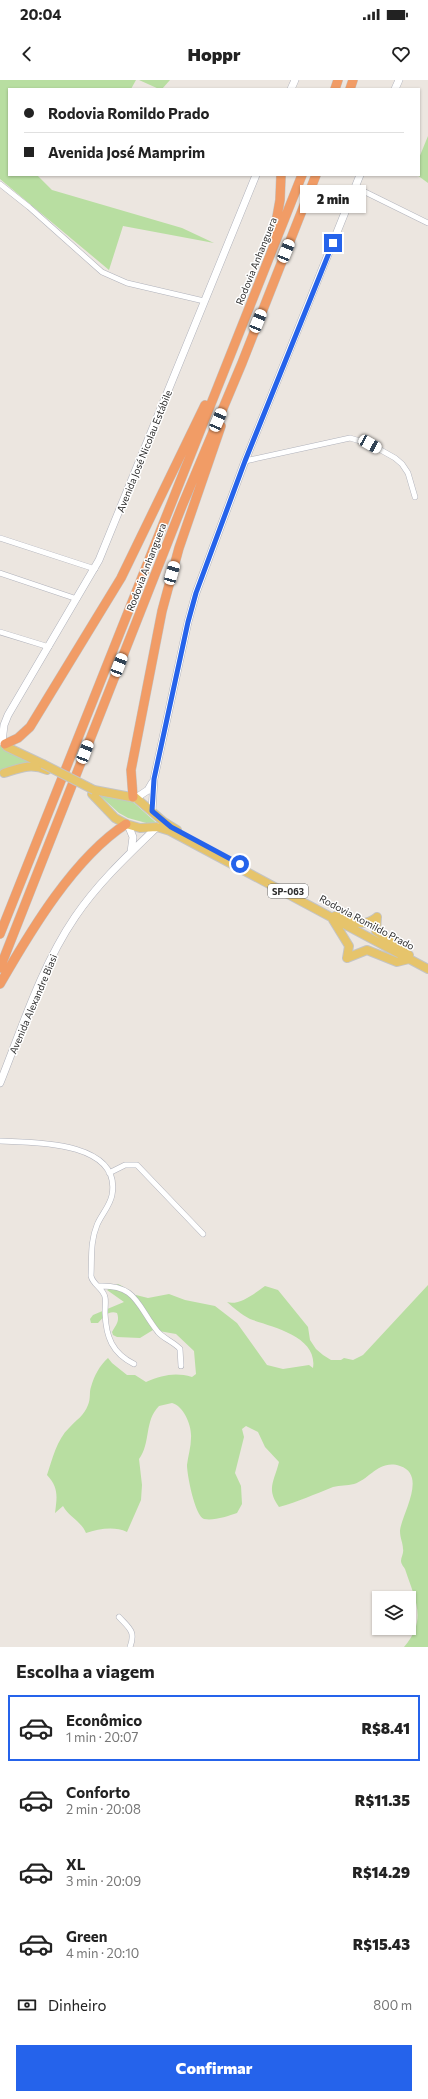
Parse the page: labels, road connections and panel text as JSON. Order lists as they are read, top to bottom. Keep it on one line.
{"streets":{"highway":["Rodovia Anhanguera"],"main road":["Avenida José Nicolau Estábile","SP-063","Rodovia Romildo Prado","Avenida Alexandre Biasi"]},"crossings":[["Avenida José Nicolau Estábile","SP-063"],["SP-063","Rodovia Romildo Prado"],["SP-063","Avenida Alexandre Biasi"],["Rodovia Romildo Prado","Avenida Alexandre Biasi"]],"page":{"status":"20:04","header":"Hoppr","banner":["Rodovia Romildo Prado","Avenida José Mamprim"],"bubble":"2 min","heading":"Escolha a viagem","list":[{"name":"Econômico","note":"1 min · 20:07","value":"R$8.41"},{"name":"Conforto","note":"2 min · 20:08","value":"R$11.35"},{"name":"XL","note":"3 min · 20:09","value":"R$14.29"},{"name":"Green","note":"4 min · 20:10","value":"R$15.43"}],"pay":["Dinheiro","800 m"],"buttons":"Confirmar"}}
